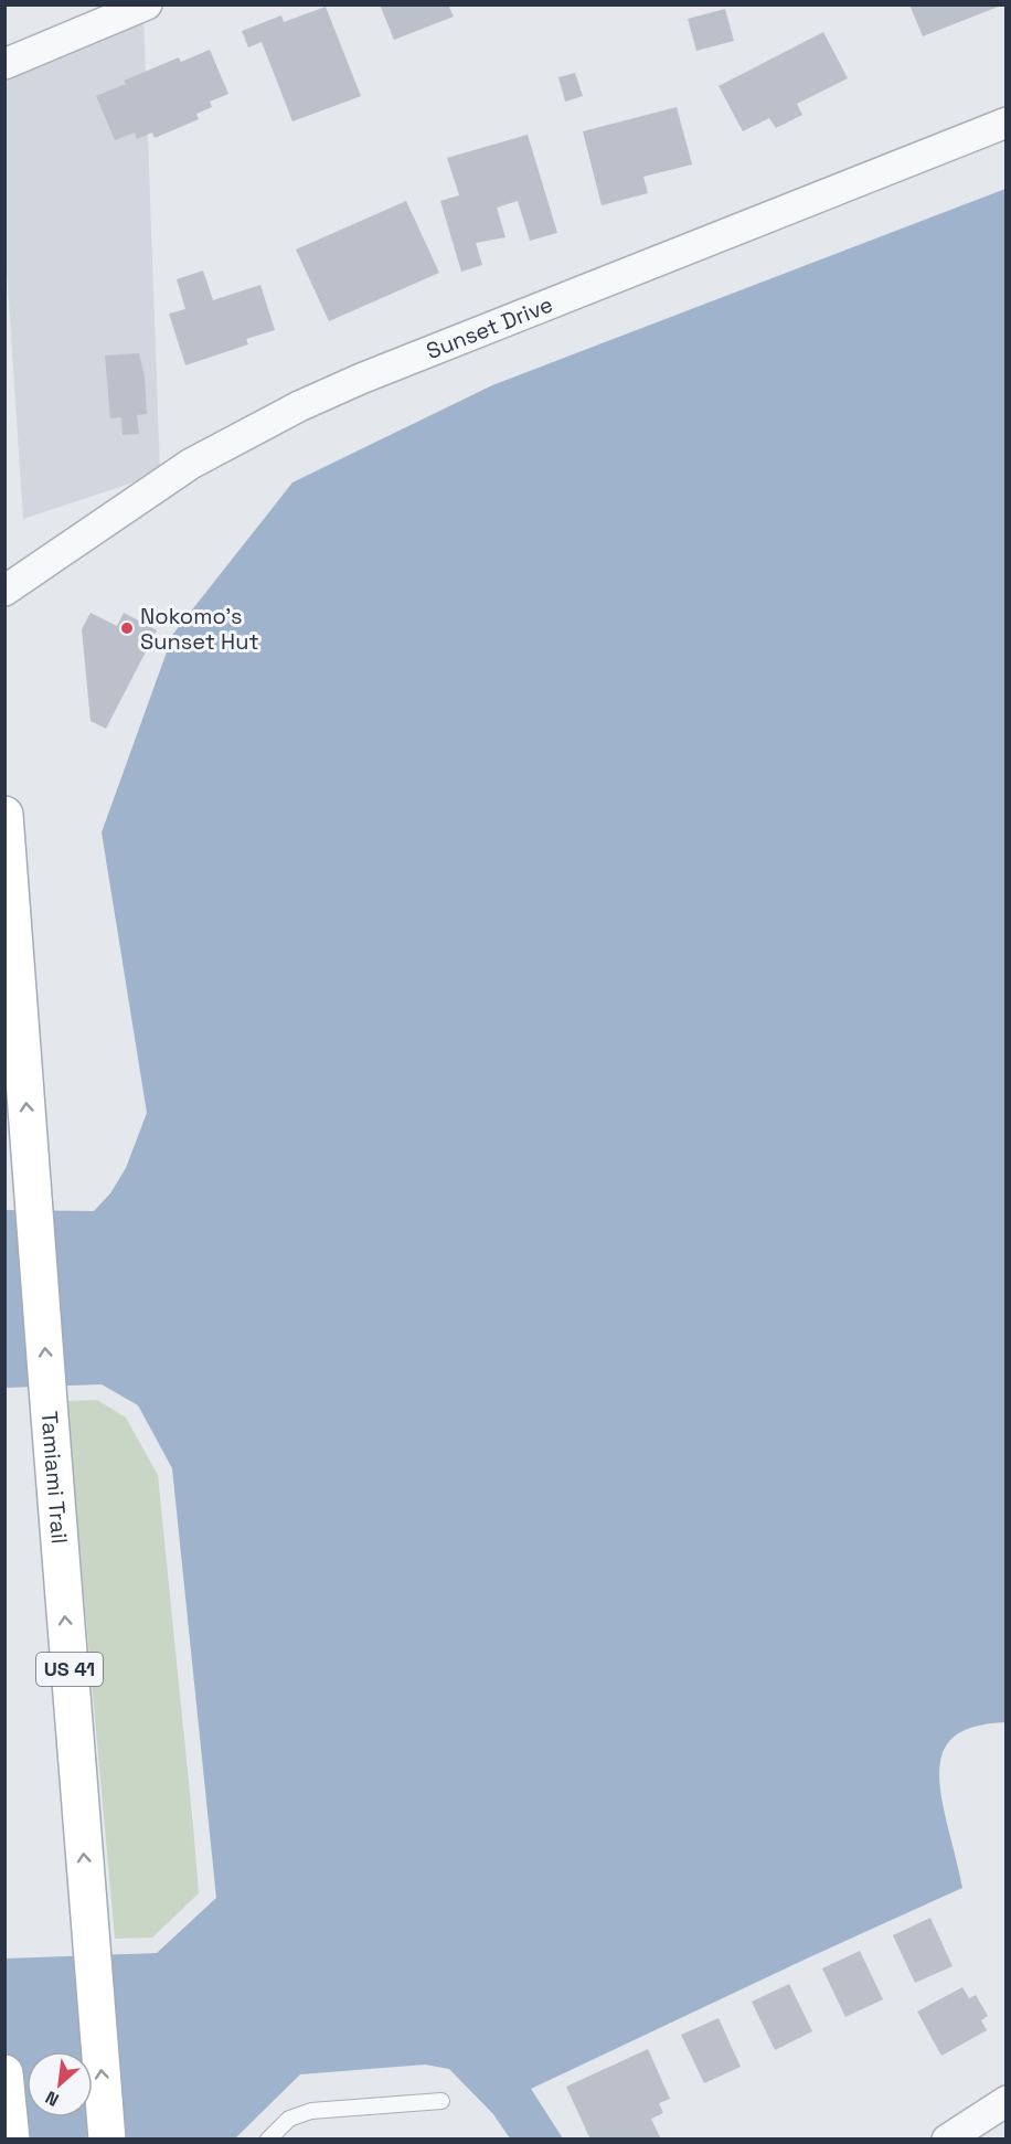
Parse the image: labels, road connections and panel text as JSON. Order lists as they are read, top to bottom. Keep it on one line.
{"streets":{"main road":["Tamiami Trail","US 41"],"street":["Sunset Drive"]},"one_way":["Tamiami Trail"],"places":["Nokomo’s Sunset Hut"],"north":"bottom left"}
